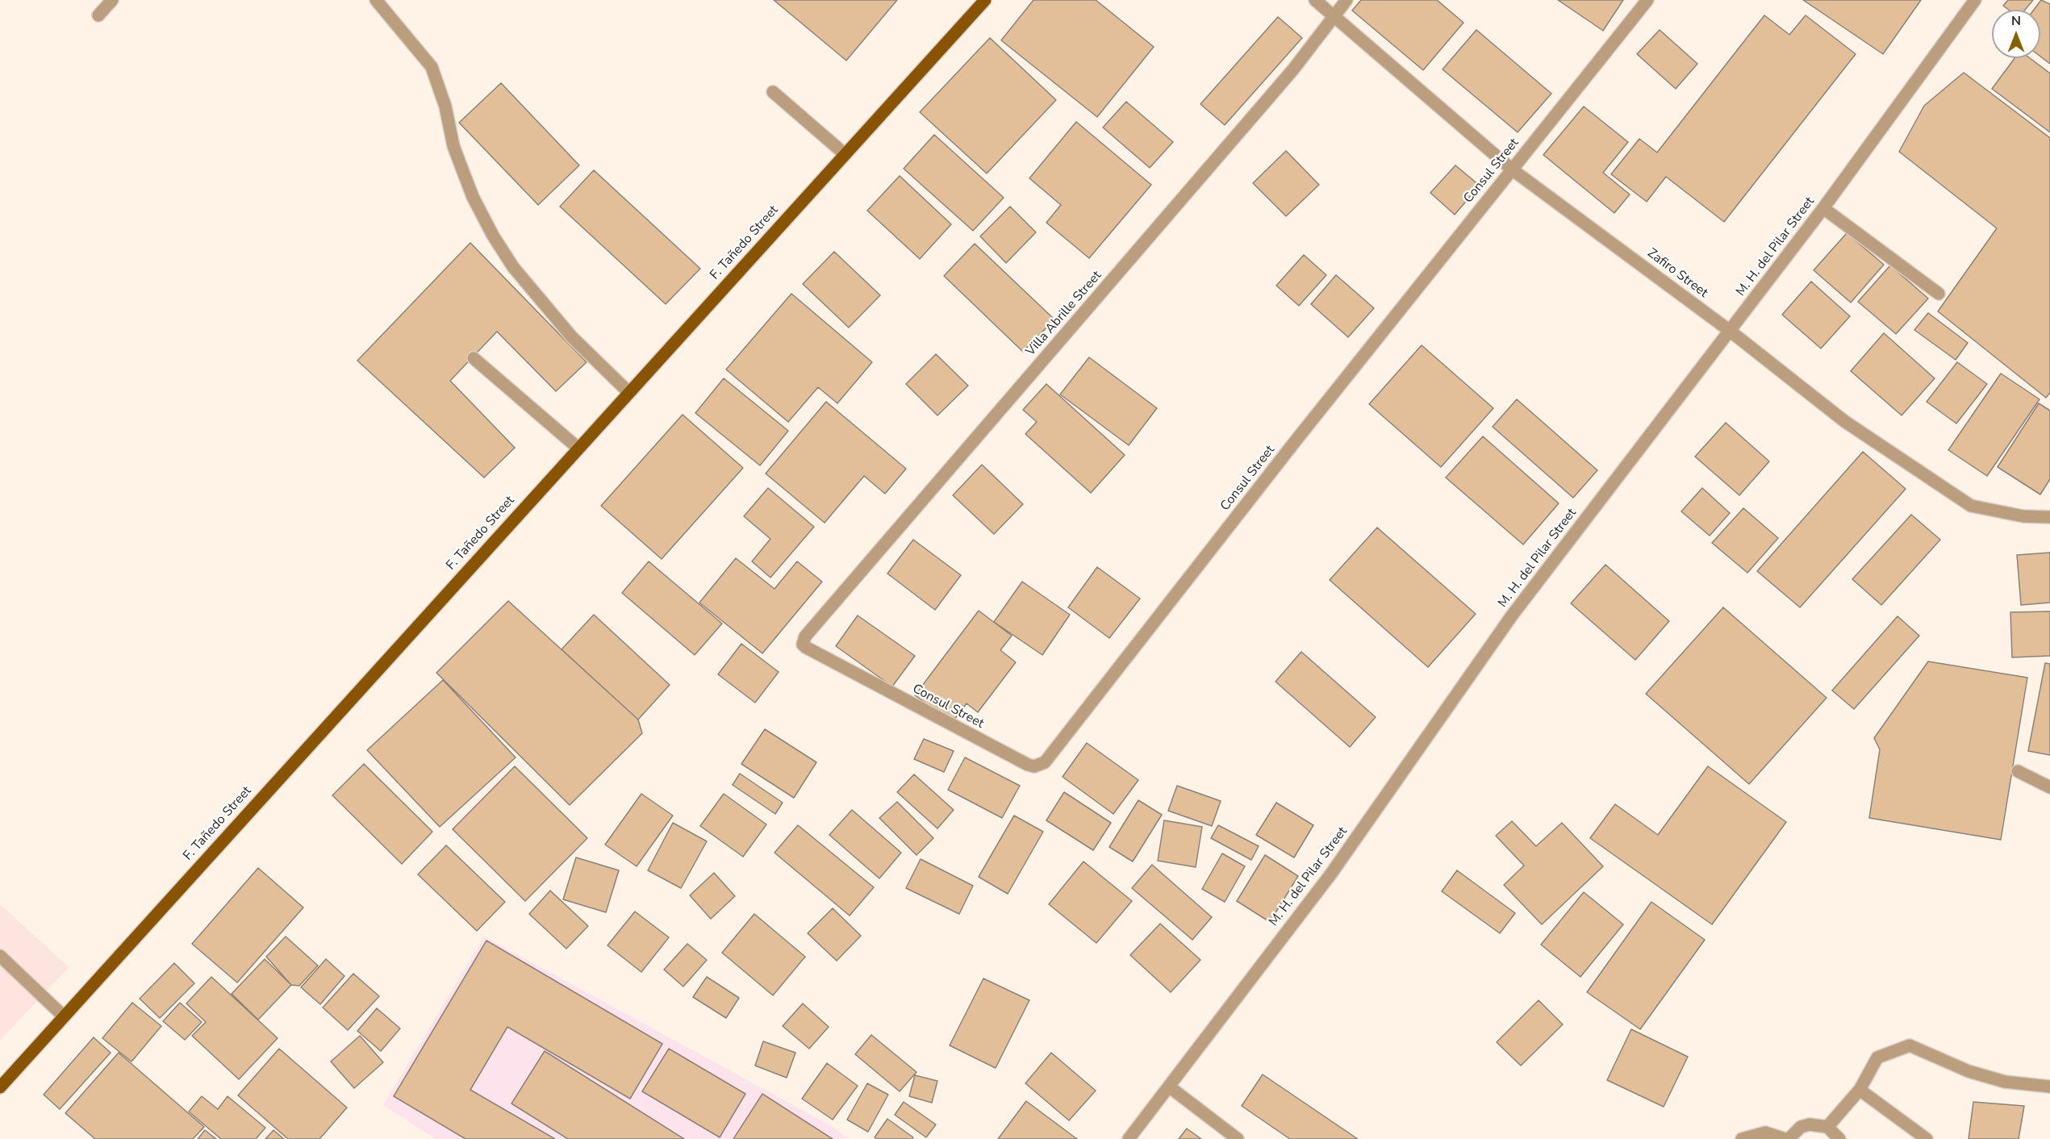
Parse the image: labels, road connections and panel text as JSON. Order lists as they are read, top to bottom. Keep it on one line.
{"streets":{"main road":["F. Tañedo Street"],"street":["Consul Street","M. H. del Pilar Street","Zafiro Street","Villa Abrille Street"]},"crossings":[["Consul Street","Zafiro Street"],["Consul Street","Villa Abrille Street"],["M. H. del Pilar Street","Zafiro Street"],["Zafiro Street","Villa Abrille Street"]],"north":"top"}
